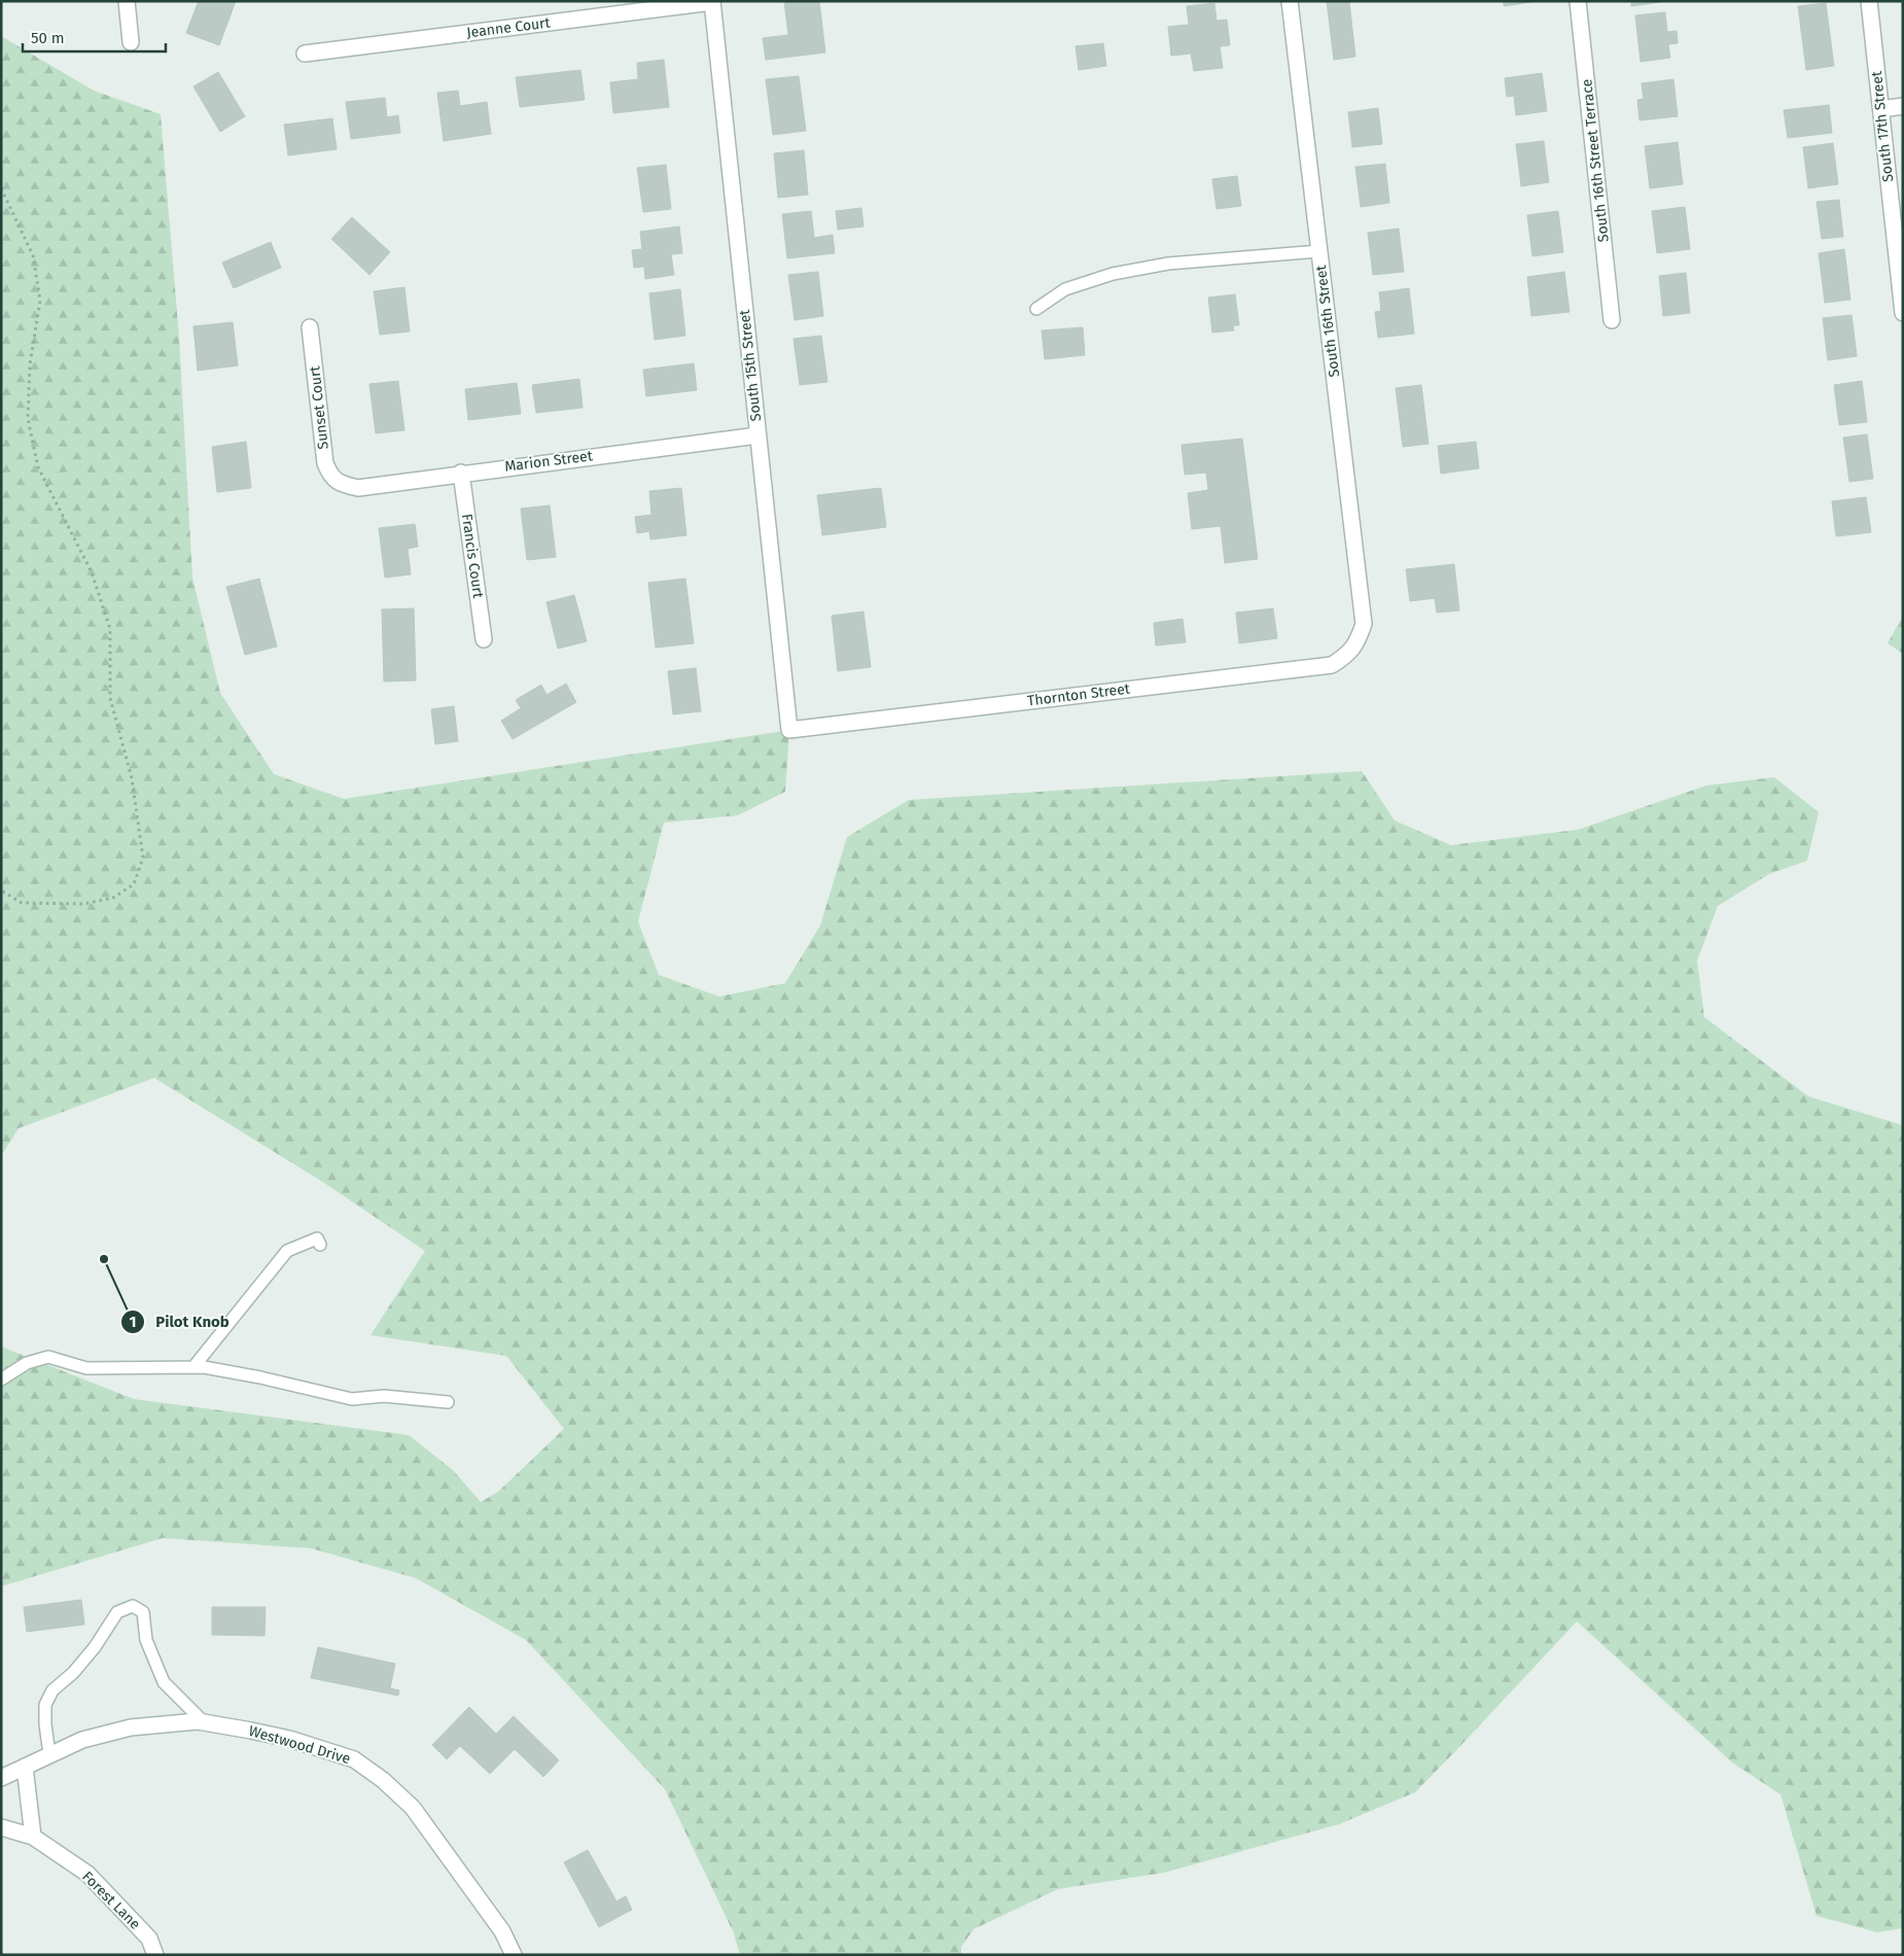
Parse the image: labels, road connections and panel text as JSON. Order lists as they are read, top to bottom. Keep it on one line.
{"streets":{"street":["Jeanne Court","South 17th Street","South 16th Street Terrace","South 16th Street","South 15th Street","Sunset Court","Marion Street","Francis Court","Thornton Street","Westwood Drive","Forest Lane"]},"crossings":[["Jeanne Court","South 15th Street"],["South 16th Street","Thornton Street"],["South 15th Street","Marion Street"],["South 15th Street","Thornton Street"],["Sunset Court","Marion Street"],["Marion Street","Francis Court"]],"places":["Pilot Knob"],"scale_bar":"50 m"}
